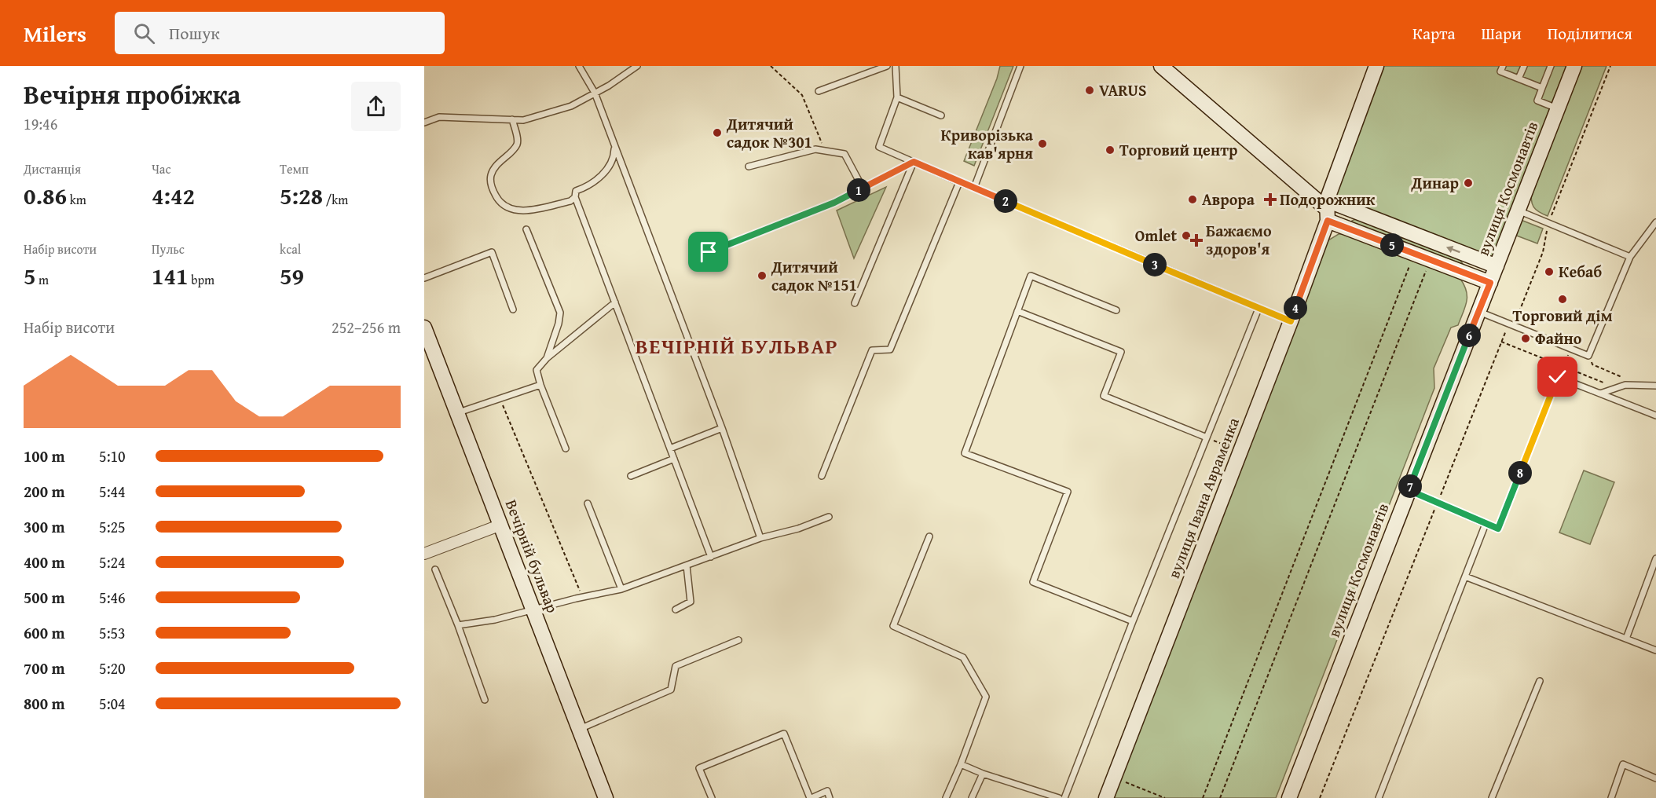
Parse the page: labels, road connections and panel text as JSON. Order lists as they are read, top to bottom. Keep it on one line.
{"streets":{"street":["вулиця Космонавтів","вулиця Івана Авраменка","Вечірній бульвар"]},"districts":["ВЕЧІРНІЙ БУЛЬВАР"],"places":{"other":["VARUS","Дитячий садок №301","Криворізька кав'ярня","Торговий центр","Динар","Аврора","Omlet","Кебаб","Дитячий садок №151","Торговий дім","Файно"],"health":["Подорожник","Бажаємо здоров'я"]},"page":{"header":"Milers","search":"Пошук","nav":["Карта","Шари","Поділитися"],"heading":["Вечірня пробіжка","19:46"],"stats":[["Дистанція","0.86 km"],["Час","4:42"],["Темп","5:28 /km"],["Набір висоти","5 m"],["Пульс","141 bpm"],["kcal","59"]],"pins":["1","2","5","3","4","6","8","7"],"chart":["Набір висоти","252–256 m"],"list":[{"name":"100 m","note":"5:10"},{"name":"200 m","note":"5:44"},{"name":"300 m","note":"5:25"},{"name":"400 m","note":"5:24"},{"name":"500 m","note":"5:46"},{"name":"600 m","note":"5:53"},{"name":"700 m","note":"5:20"},{"name":"800 m","note":"5:04"}]}}
